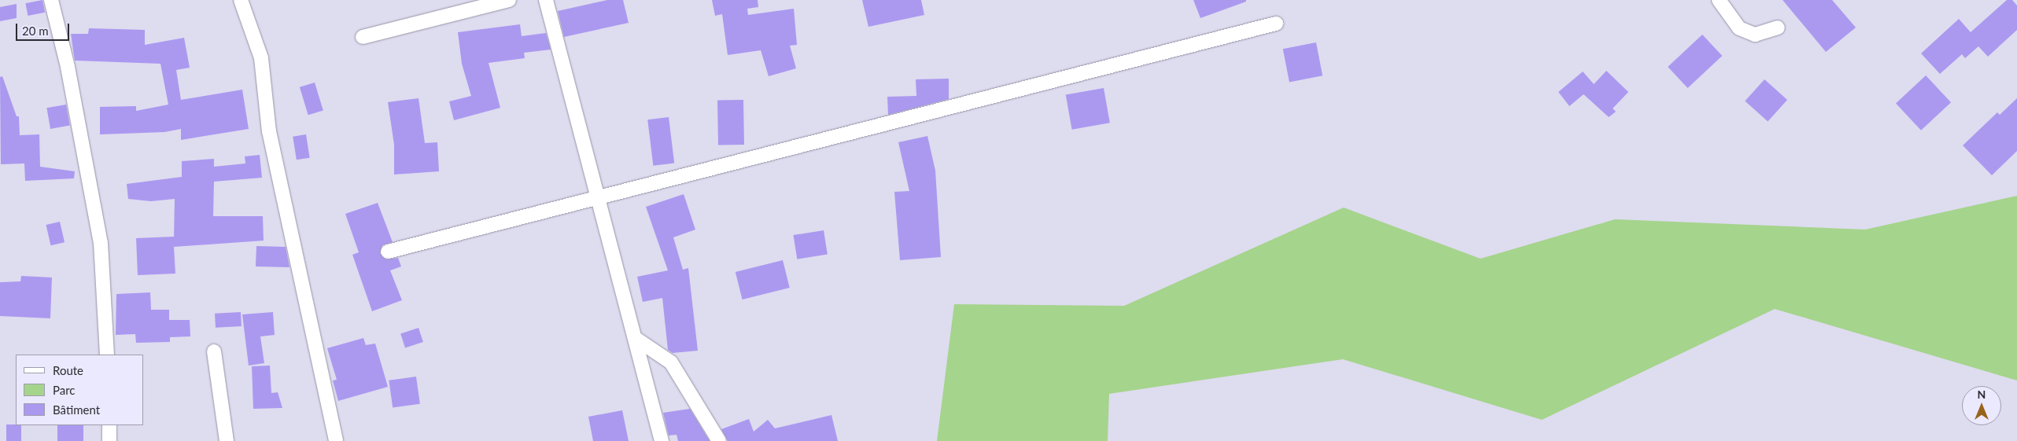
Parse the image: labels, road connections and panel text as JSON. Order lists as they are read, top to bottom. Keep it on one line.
{"legend":["Route","Parc","Bâtiment"],"scale_bar":"20 m","north":"top"}
